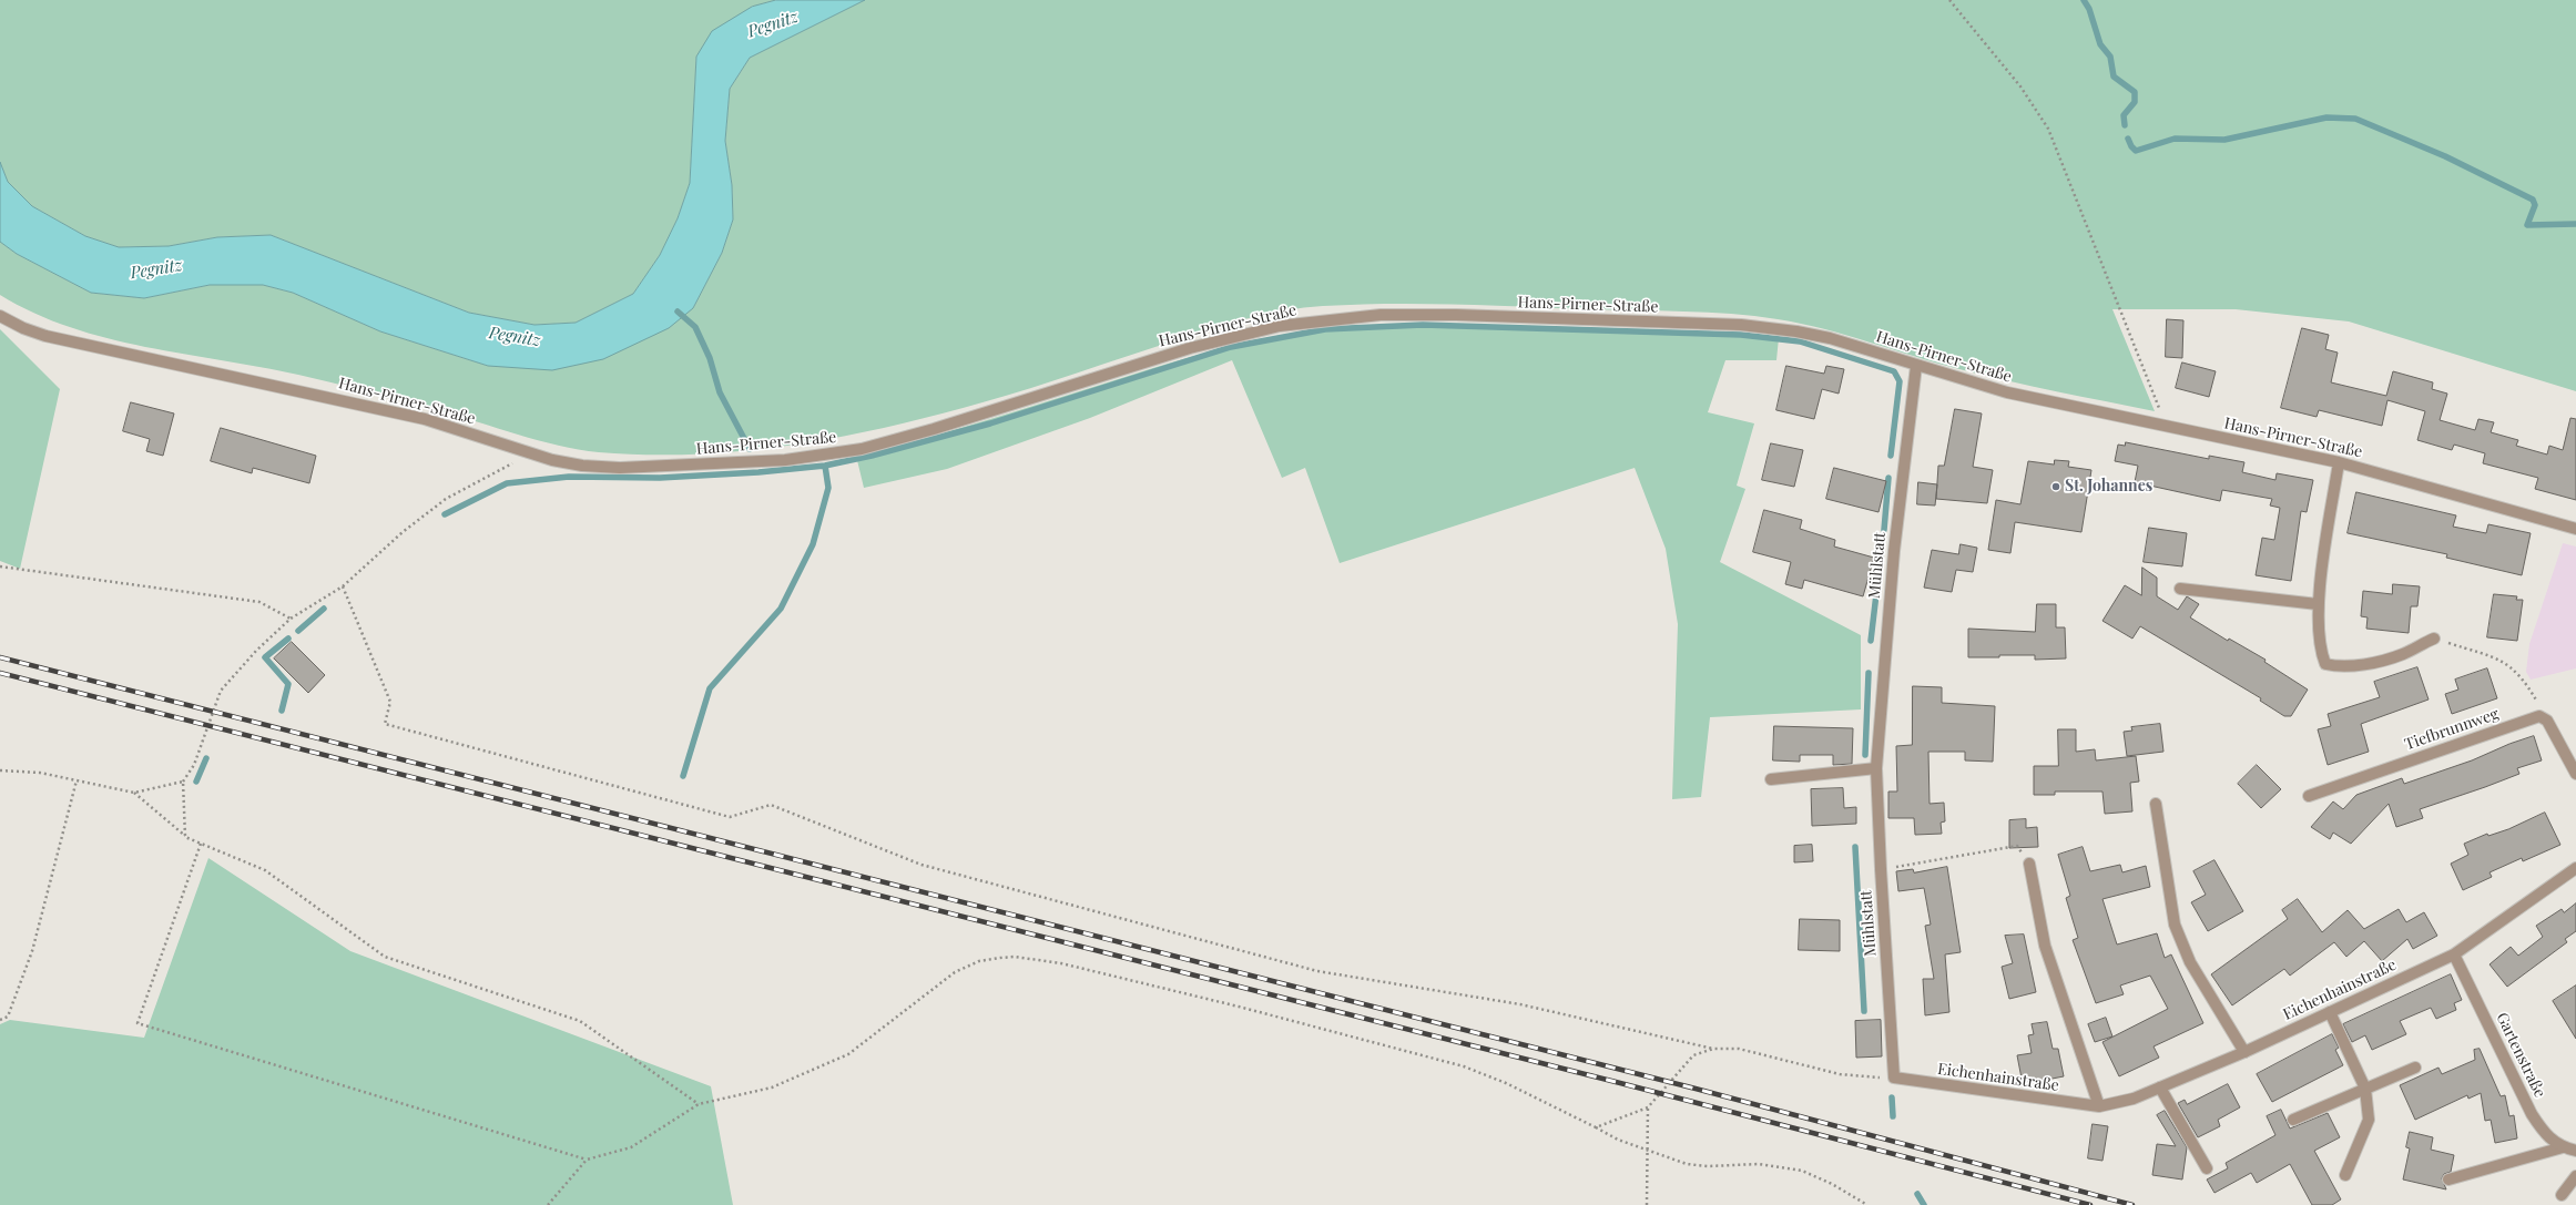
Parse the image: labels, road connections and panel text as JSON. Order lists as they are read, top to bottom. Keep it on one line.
{"streets":{"street":["Hans-Pirner-Straße","Mühlstatt","Tiefbrunnweg","Eichenhainstraße","Gartenstraße"]},"crossings":[["Hans-Pirner-Straße","Mühlstatt"],["Mühlstatt","Eichenhainstraße"],["Eichenhainstraße","Gartenstraße"]],"water":["Pegnitz"],"places":["St. Johannes"]}
